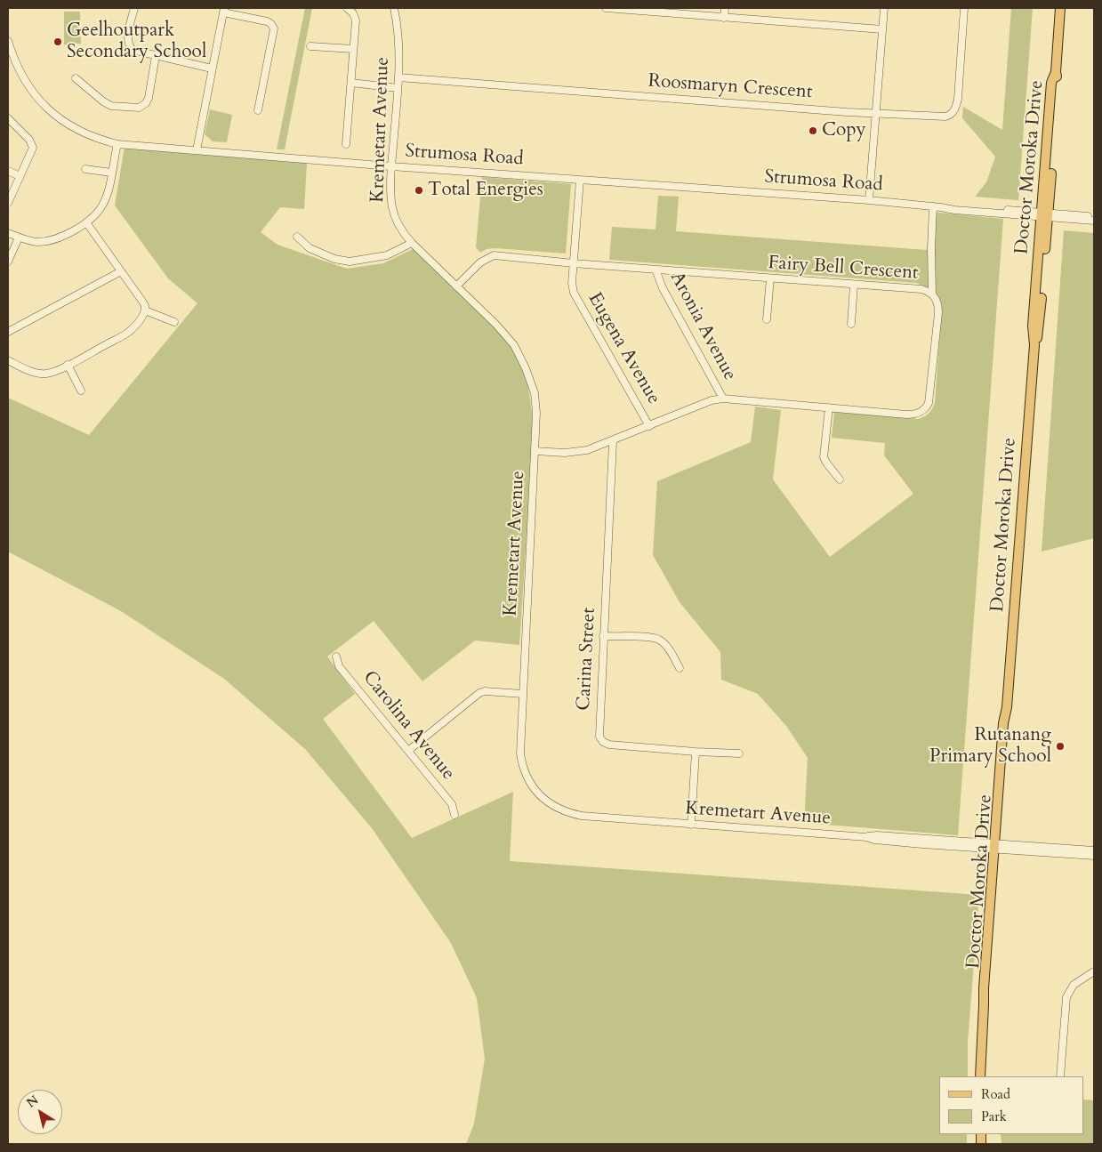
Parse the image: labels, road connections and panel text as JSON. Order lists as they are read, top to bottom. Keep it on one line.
{"streets":{"main road":["Doctor Moroka Drive"],"street":["Roosmaryn Crescent","Kremetart Avenue","Strumosa Road","Fairy Bell Crescent","Aronia Avenue","Eugena Avenue","Carina Street","Carolina Avenue"]},"crossings":[["Roosmaryn Crescent","Kremetart Avenue"],["Kremetart Avenue","Strumosa Road"],["Kremetart Avenue","Doctor Moroka Drive"],["Kremetart Avenue","Fairy Bell Crescent"],["Strumosa Road","Doctor Moroka Drive"],["Strumosa Road","Eugena Avenue"],["Fairy Bell Crescent","Aronia Avenue"],["Fairy Bell Crescent","Eugena Avenue"],["Fairy Bell Crescent","Carina Street"]],"places":["Geelhoutpark Secondary School","Copy","Total Energies","Rutanang Primary School"],"legend":["Road","Park"],"north":"top left"}
